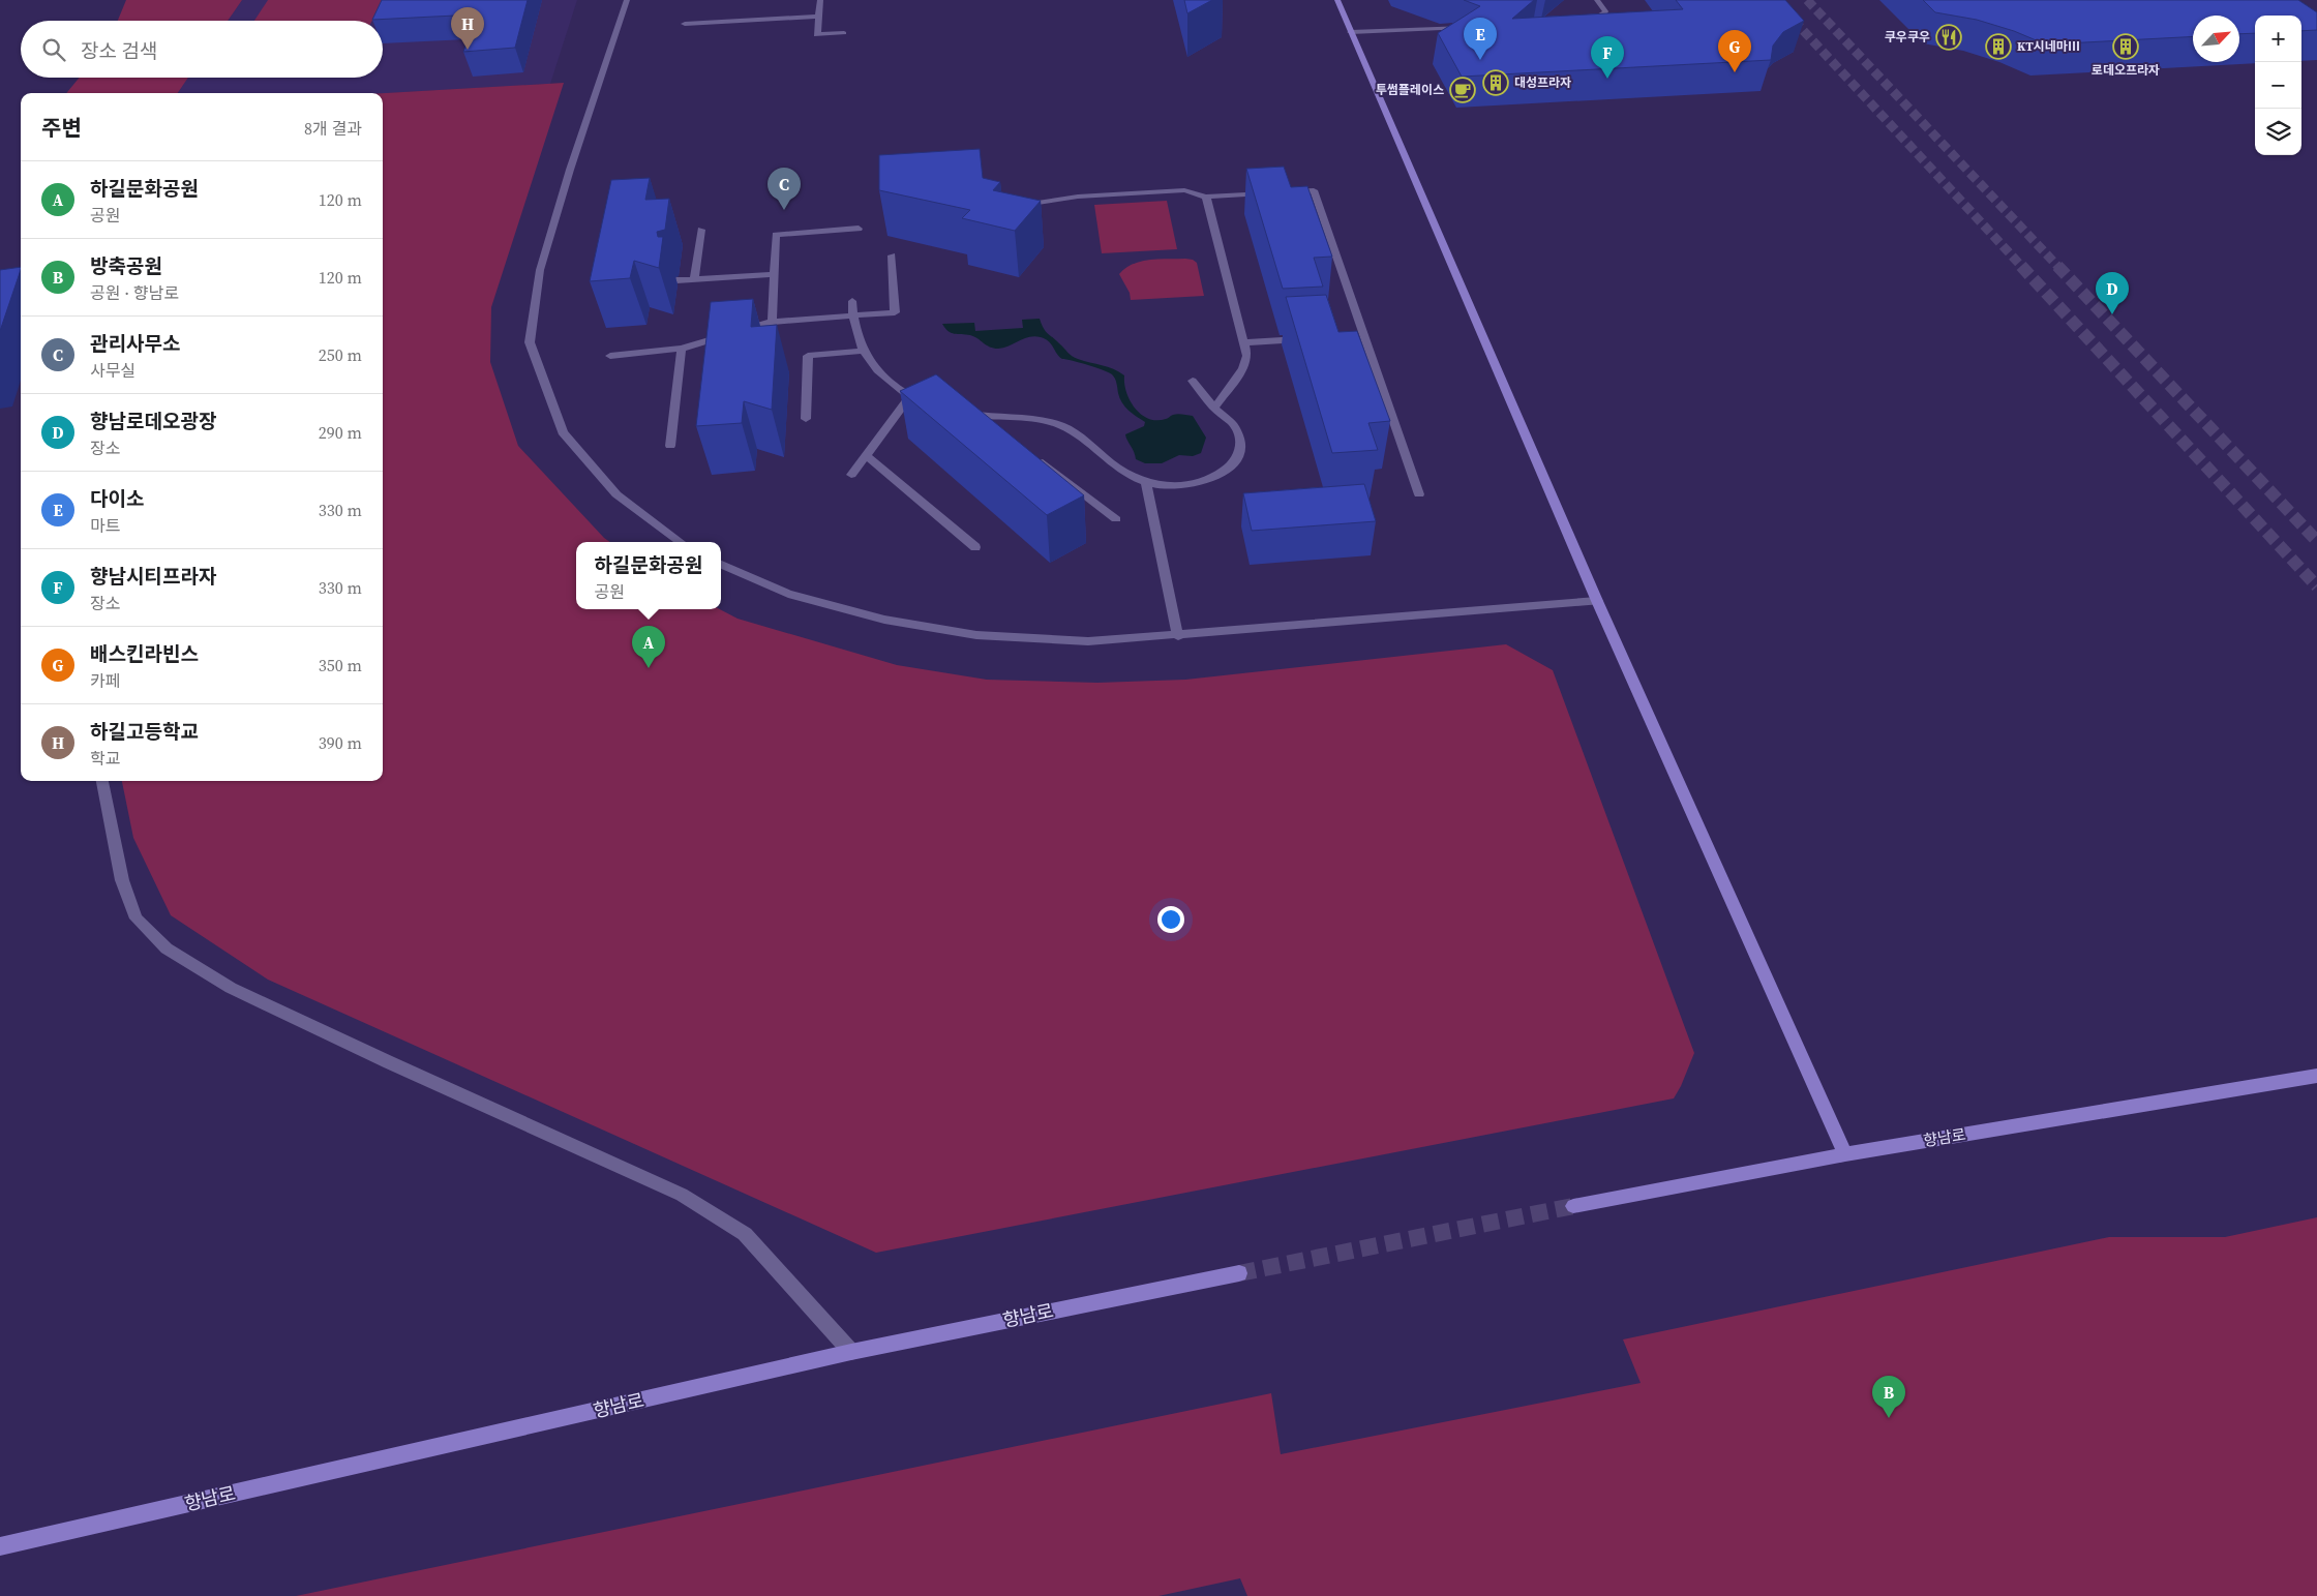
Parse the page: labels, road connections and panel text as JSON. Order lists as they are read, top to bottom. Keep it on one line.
{"streets":{"street":["향남로"]},"places":{"restaurant":["쿠우쿠우"],"building":["KT시네마Ⅲ","로데오프라자","대성프라자"],"cafe":["투썸플레이스"]},"north":"top right","page":{"pins":["H","E","G","F","C","D","A","B"],"map_buttons":["+","−"],"search":"장소 검색","heading":["주변","8개 결과"],"list":[{"mark":"A","name":"하길문화공원","note":"공원","value":"120 m"},{"mark":"B","name":"방축공원","note":"공원 · 향남로","value":"120 m"},{"mark":"C","name":"관리사무소","note":"사무실","value":"250 m"},{"mark":"D","name":"향남로데오광장","note":"장소","value":"290 m"},{"mark":"E","name":"다이소","note":"마트","value":"330 m"},{"mark":"F","name":"향남시티프라자","note":"장소","value":"330 m"},{"mark":"G","name":"배스킨라빈스","note":"카페","value":"350 m"},{"mark":"H","name":"하길고등학교","note":"학교","value":"390 m"}],"popup":["하길문화공원","공원"]}}
